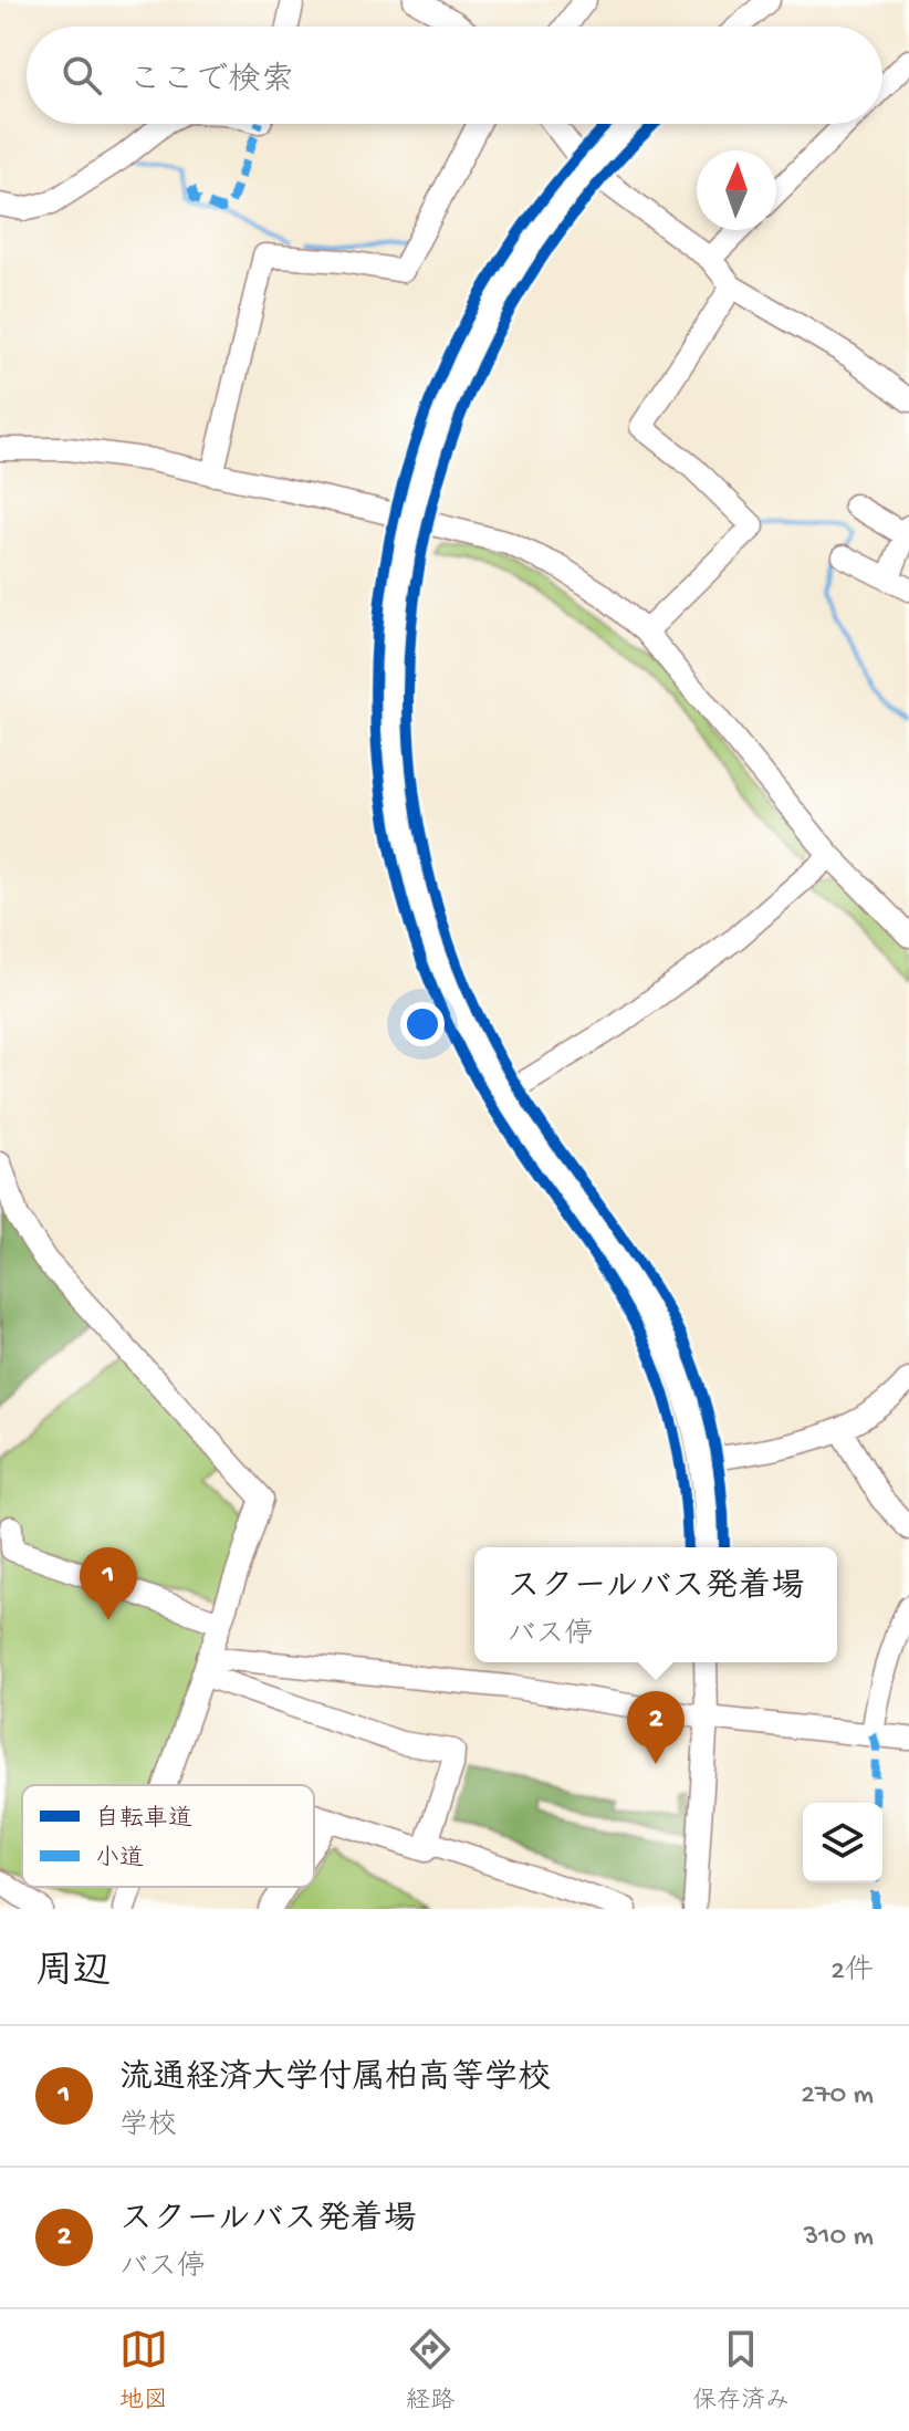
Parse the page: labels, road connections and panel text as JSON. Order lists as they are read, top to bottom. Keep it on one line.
{"legend":["自転車道","小道"],"north":"top","page":{"search":"ここで検索","pins":["1","2"],"popup":["スクールバス発着場","バス停"],"heading":["周辺","2件"],"list":[{"mark":"1","name":"流通経済大学付属柏高等学校","note":"学校","value":"270 m"},{"mark":"2","name":"スクールバス発着場","note":"バス停","value":"310 m"}],"nav":["地図","経路","保存済み"]}}
